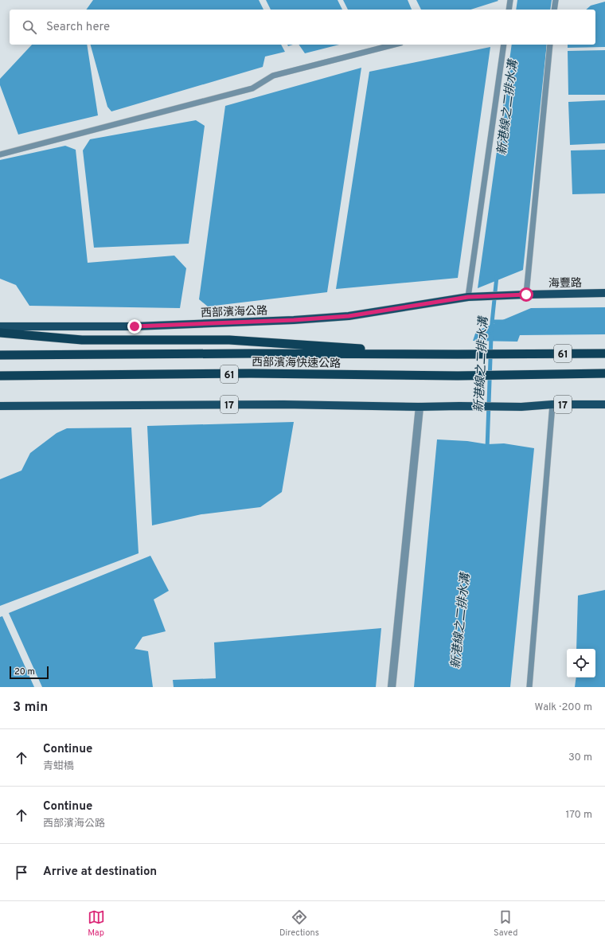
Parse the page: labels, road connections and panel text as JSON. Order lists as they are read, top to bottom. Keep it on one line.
{"streets":{"highway":["61","西部濱海快速公路"],"main road":["海豐路","西部濱海公路","17"]},"crossings":[["海豐路","西部濱海公路"],["61","西部濱海快速公路"]],"water":["新港線之二排水溝"],"scale_bar":"20 m","page":{"search":"Search here","scale":"20 m","heading":["3 min","Walk · 200 m"],"list":[["Continue","青蚶橋","30 m"],["Continue","西部濱海公路","170 m"],"Arrive at destination"],"nav":["Map","Directions","Saved"]}}
